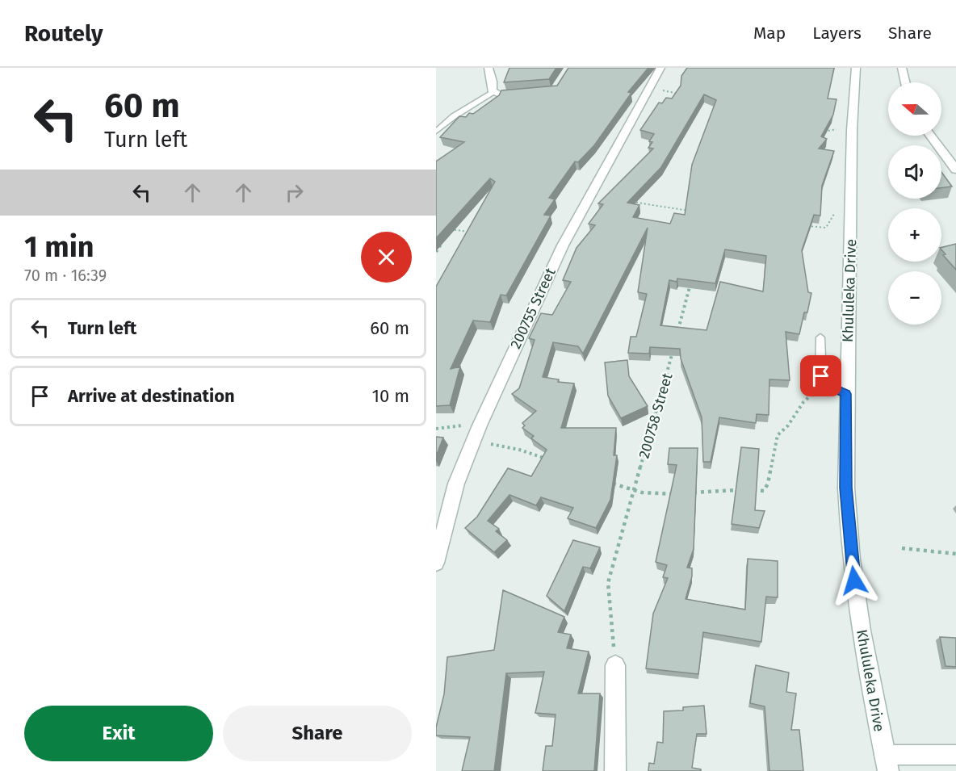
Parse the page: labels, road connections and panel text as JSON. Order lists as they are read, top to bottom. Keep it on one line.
{"streets":{"street":["Khululeka Drive","200755 Street"],"path":["200758 Street"]},"north":"left","page":{"header":"Routely","nav":["Map","Layers","Share"],"turn":["60 m","Turn left"],"map_buttons":["+","−"],"heading":["1 min","70 m · 16:39"],"list":[{"name":"Turn left","value":"60 m"},{"name":"Arrive at destination","value":"10 m"}],"buttons":["Exit","Share"]}}
